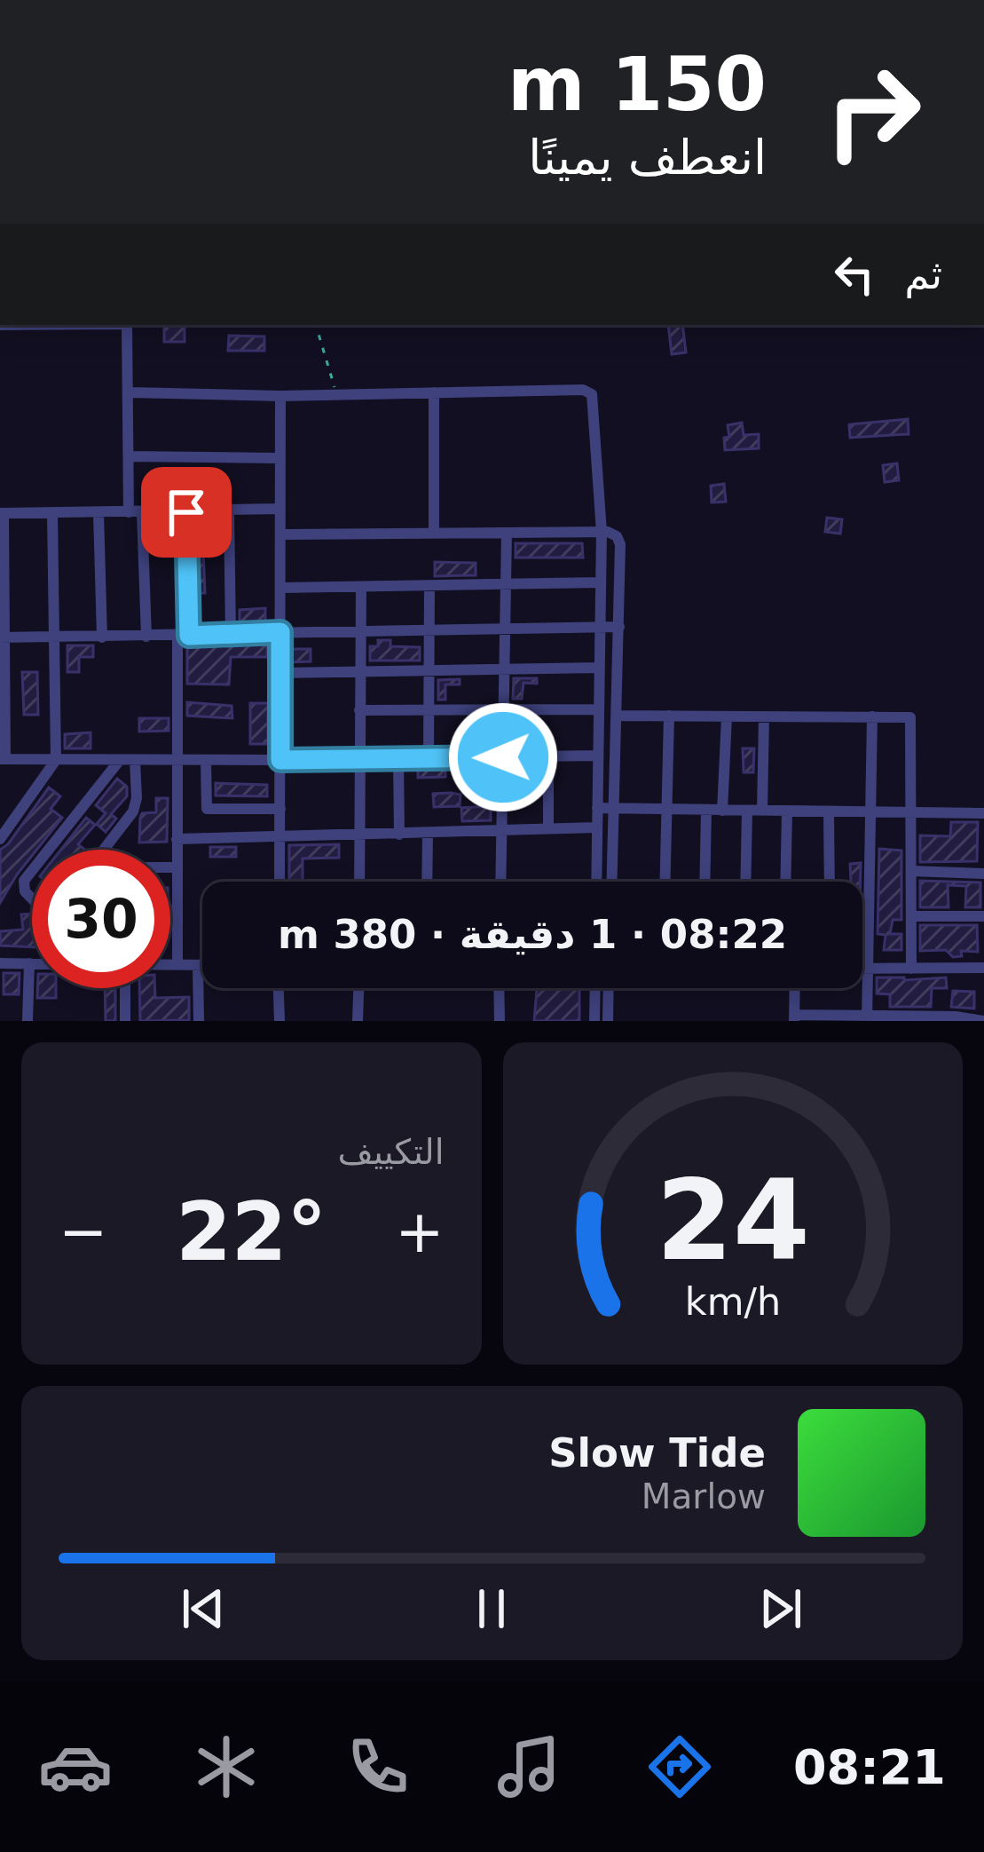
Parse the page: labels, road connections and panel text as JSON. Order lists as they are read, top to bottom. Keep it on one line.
{"page":{"turn":["150 m","انعطف يمينًا"],"then":"ثم","limit":"30","trip":"08:22 · 1 دقيقة · 380 m","tile":"التكييف","heat":["−","22°","+"],"song":["Slow Tide","Marlow"],"tabs":"08:21","gauge":["24","km/h"]}}
